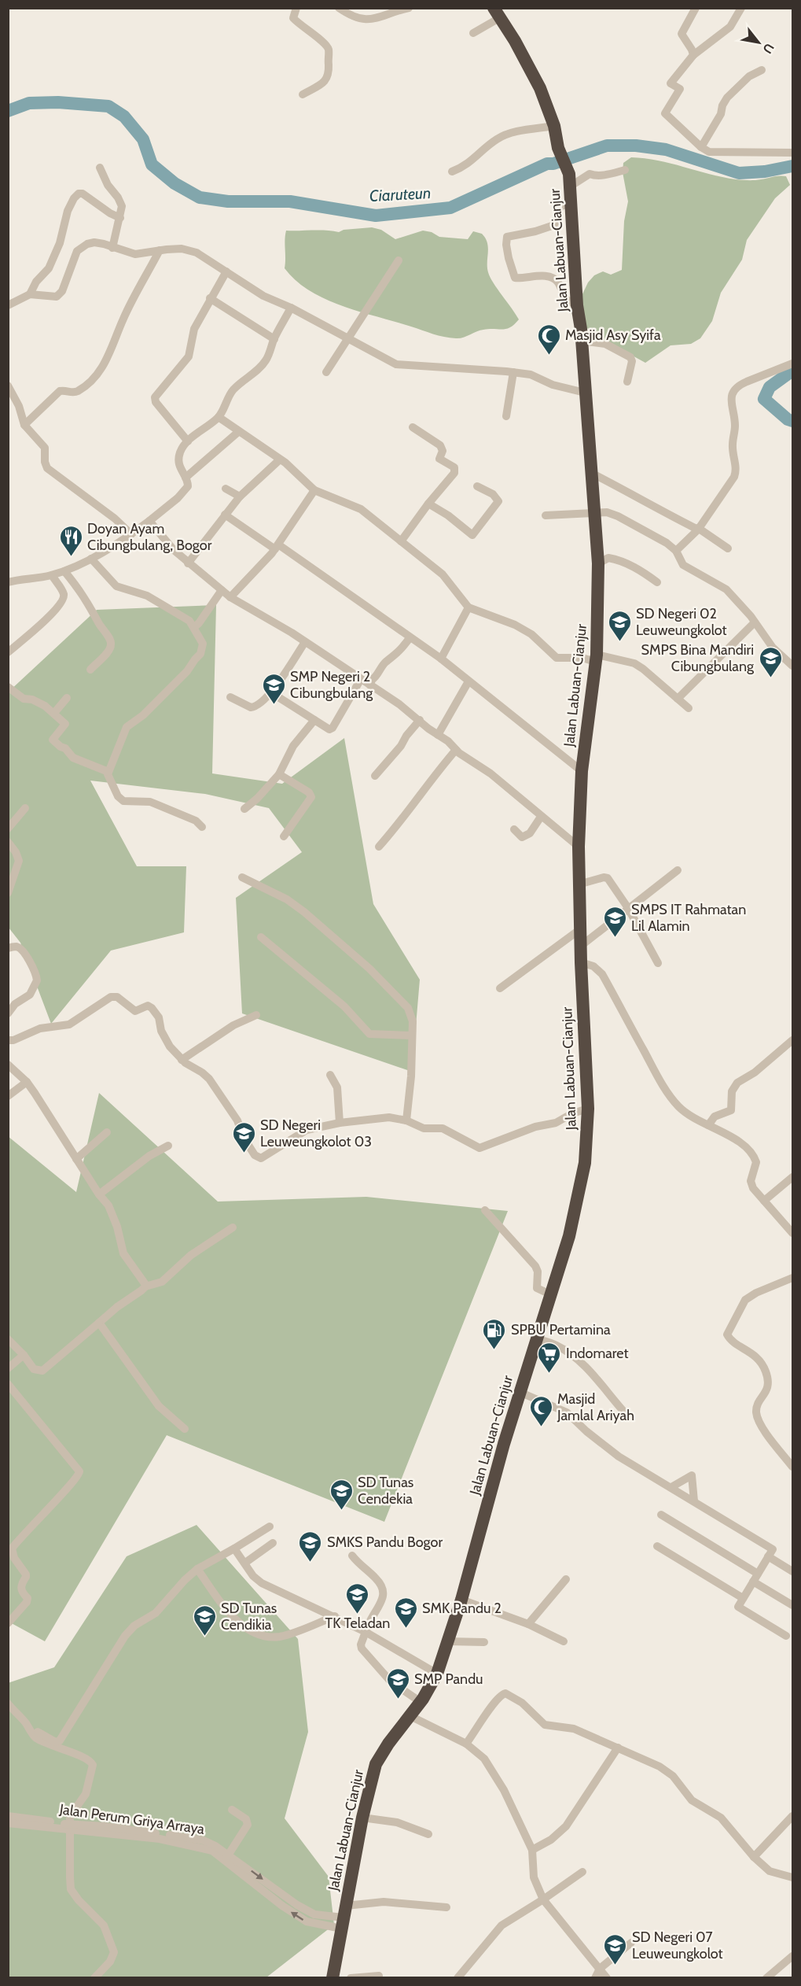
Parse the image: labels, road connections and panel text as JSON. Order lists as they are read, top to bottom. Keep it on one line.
{"streets":{"highway":["Jalan Labuan-Cianjur"],"street":["Jalan Perum Griya Arraya"]},"water":["Ciaruteun"],"places":{"mosque":["Masjid Asy Syifa","Masjid Jamlal Ariyah"],"restaurant":["Doyan Ayam Cibungbulang, Bogor"],"school or university":["SD Negeri 02 Leuweungkolot","SMPS Bina Mandiri Cibungbulang","SMP Negeri 2 Cibungbulang","SMPS IT Rahmatan Lil Alamin","SD Negeri Leuweungkolot 03","SD Tunas Cendekia","SMKS Pandu Bogor","TK Teladan","SMK Pandu 2","SD Tunas Cendikia","SMP Pandu","SD Negeri 07 Leuweungkolot"],"fuel station":["SPBU Pertamina"],"supermarket":["Indomaret"]},"north":"bottom right"}
